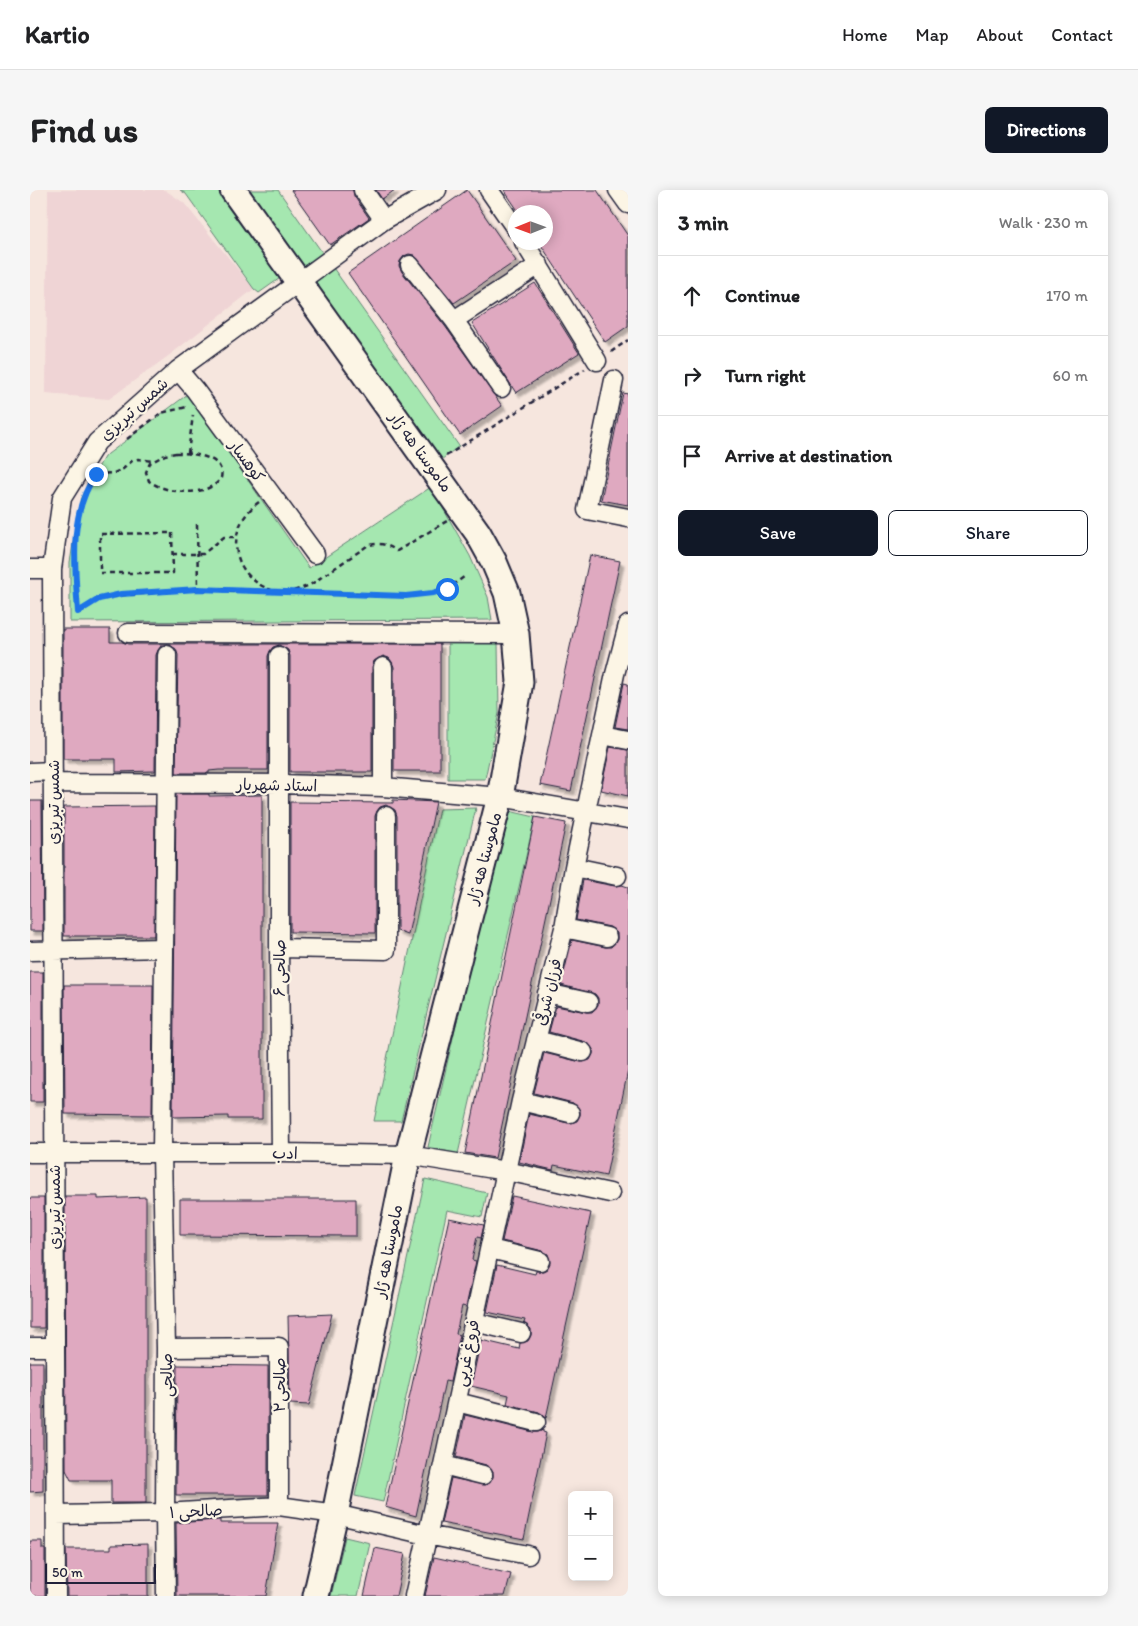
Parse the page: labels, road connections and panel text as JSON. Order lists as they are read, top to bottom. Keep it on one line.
{"streets":{"main road":["ماموستا هه ژار"],"street":["شمس تبریزی","کوهسار","استاد شهریار","صالحی ۶","فرزان شرقی","ادب","فروغ غربی","صالحی","صالحی۲","صالحی ۱"]},"crossings":[["شمس تبریزی","ماموستا هه ژار"],["شمس تبریزی","کوهسار"],["شمس تبریزی","استاد شهریار"],["شمس تبریزی","ادب"],["شمس تبریزی","صالحی ۱"],["ماموستا هه ژار","استاد شهریار"],["ماموستا هه ژار","ادب"],["ماموستا هه ژار","صالحی ۱"],["استاد شهریار","صالحی ۶"],["استاد شهریار","فرزان شرقی"],["استاد شهریار","صالحی"],["صالحی ۶","ادب"],["فرزان شرقی","ادب"],["فرزان شرقی","فروغ غربی"],["ادب","فروغ غربی"],["ادب","صالحی"],["فروغ غربی","صالحی ۱"],["صالحی","صالحی۲"],["صالحی","صالحی ۱"],["صالحی۲","صالحی ۱"]],"scale_bar":"50 m","north":"left","page":{"header":"Kartio","nav":["Home","Map","About","Contact"],"buttons":["Directions",["Save","Share"]],"title":"Find us","heading":["3 min","Walk · 230 m"],"list":[["Continue","170 m"],["Turn right","60 m"],"Arrive at destination"],"map_buttons":["+","−"],"scale":"50 m"}}
